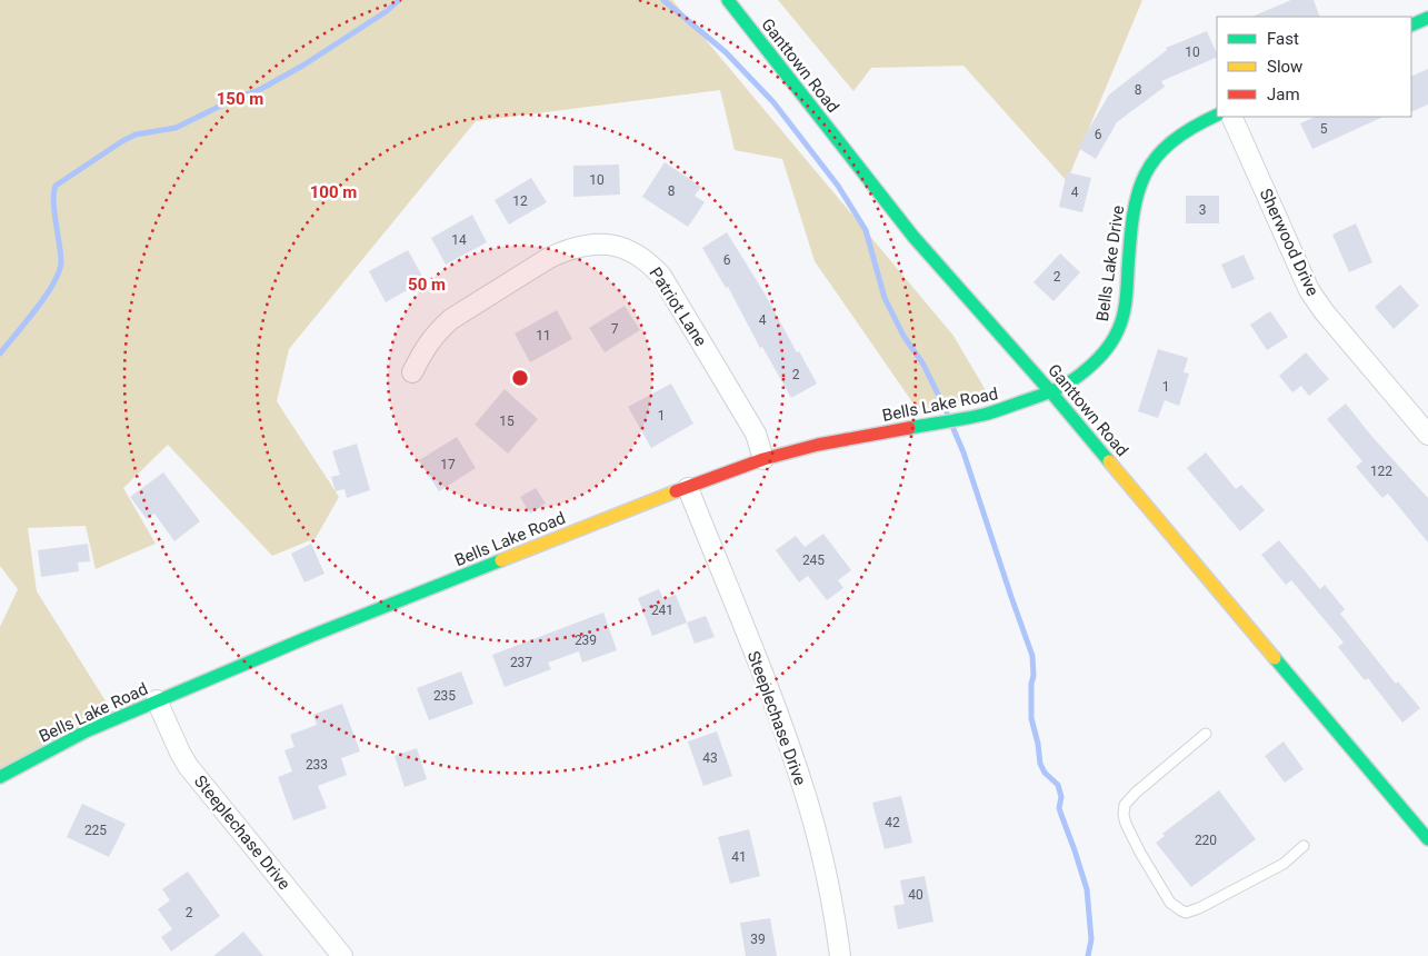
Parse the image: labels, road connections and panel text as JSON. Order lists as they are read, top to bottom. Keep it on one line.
{"streets":{"street":["Ganttown Road","Sherwood Drive","Bells Lake Drive","Patriot Lane","Bells Lake Road","Steeplechase Drive"]},"crossings":[["Ganttown Road","Bells Lake Drive"],["Ganttown Road","Bells Lake Road"],["Bells Lake Drive","Bells Lake Road"],["Patriot Lane","Bells Lake Road"],["Bells Lake Road","Steeplechase Drive"]],"house_numbers":["10","8","5","6","10","8","4","12","3","14","6","2","4","7","11","2","1","1","15","17","122","245","241","239","237","235","43","233","42","225","220","41","40","2","39"],"legend":["Fast","Slow","Jam"],"rings":["150 m","100 m","50 m"]}
